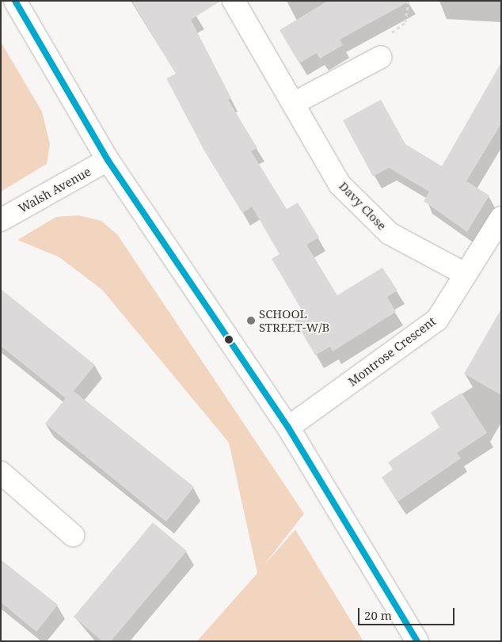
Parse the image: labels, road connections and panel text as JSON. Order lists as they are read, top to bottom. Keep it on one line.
{"streets":{"street":["Walsh Avenue","Davy Close","Montrose Crescent"]},"crossings":[["Davy Close","Montrose Crescent"]],"places":["SCHOOL STREET-W/B"],"scale_bar":"20 m"}
